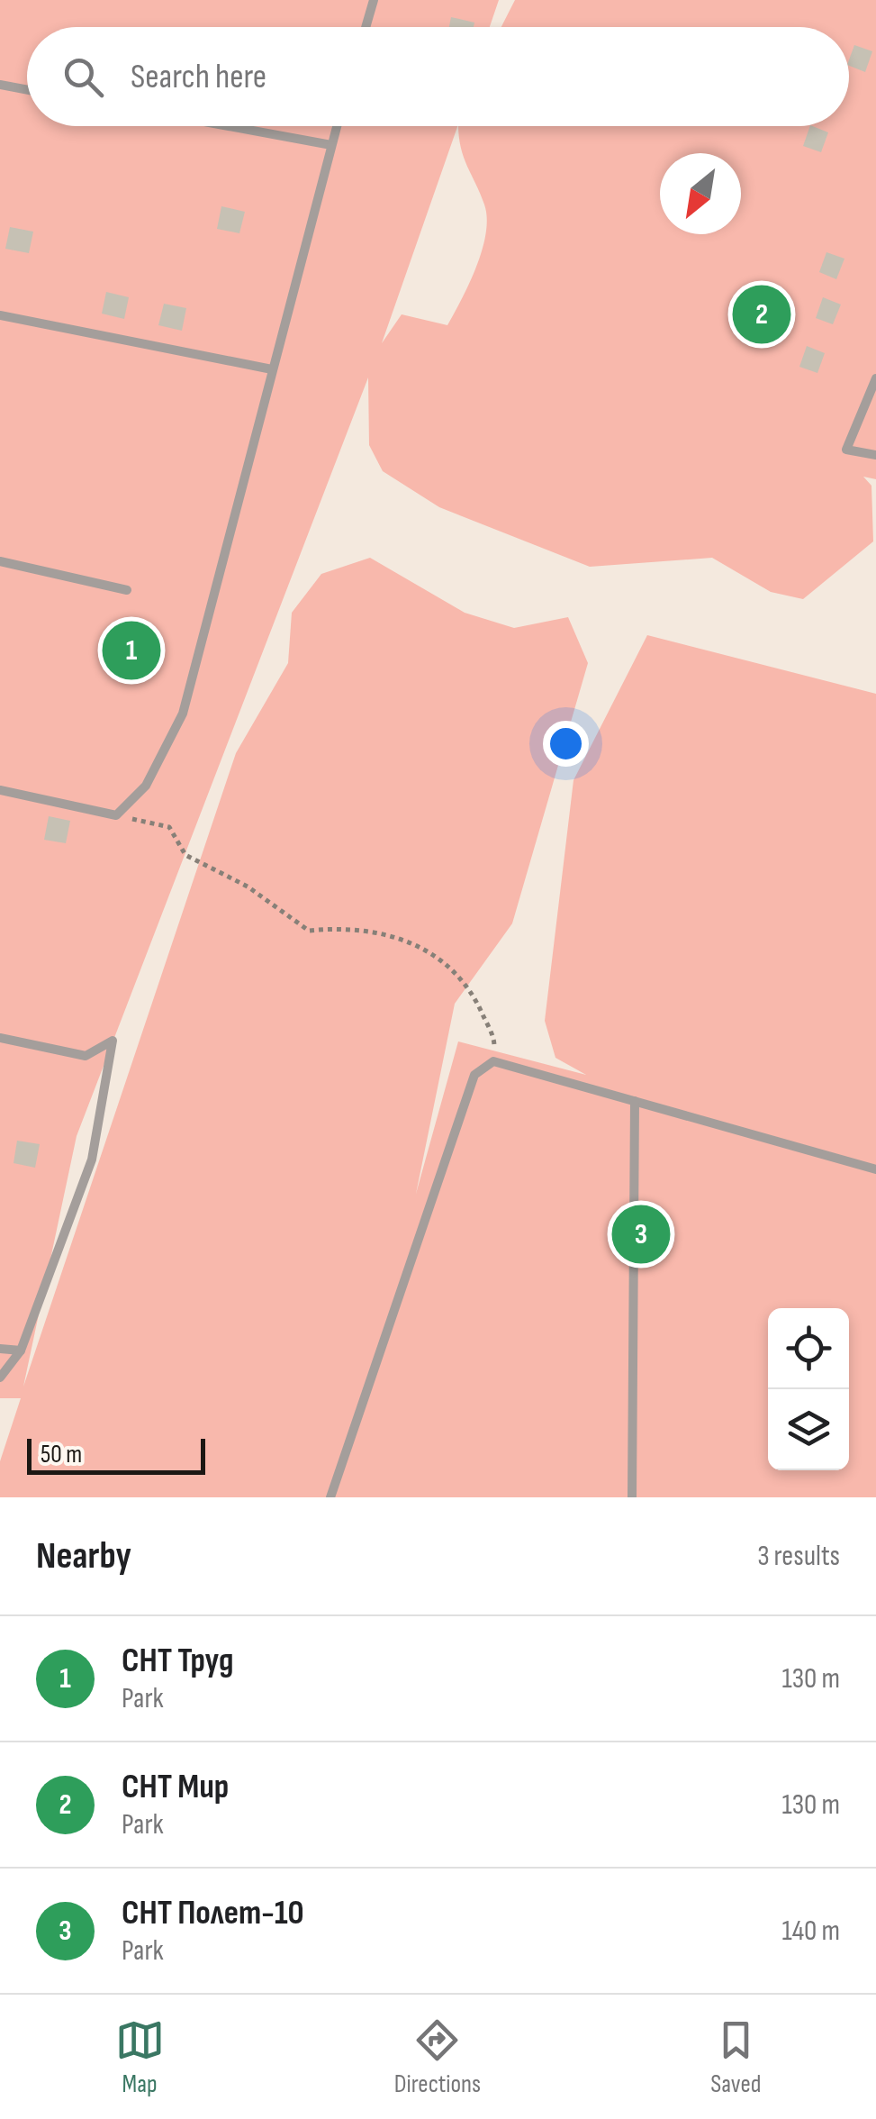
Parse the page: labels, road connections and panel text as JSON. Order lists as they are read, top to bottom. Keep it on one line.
{"scale_bar":"50 m","north":"bottom left","page":{"search":"Search here","pins":["2","1","3"],"scale":"50 m","heading":["Nearby","3 results"],"list":[{"mark":"1","name":"СНТ Труд","note":"Park","value":"130 m"},{"mark":"2","name":"СНТ Мир","note":"Park","value":"130 m"},{"mark":"3","name":"СНТ Полет-10","note":"Park","value":"140 m"}],"nav":["Map","Directions","Saved"]}}
